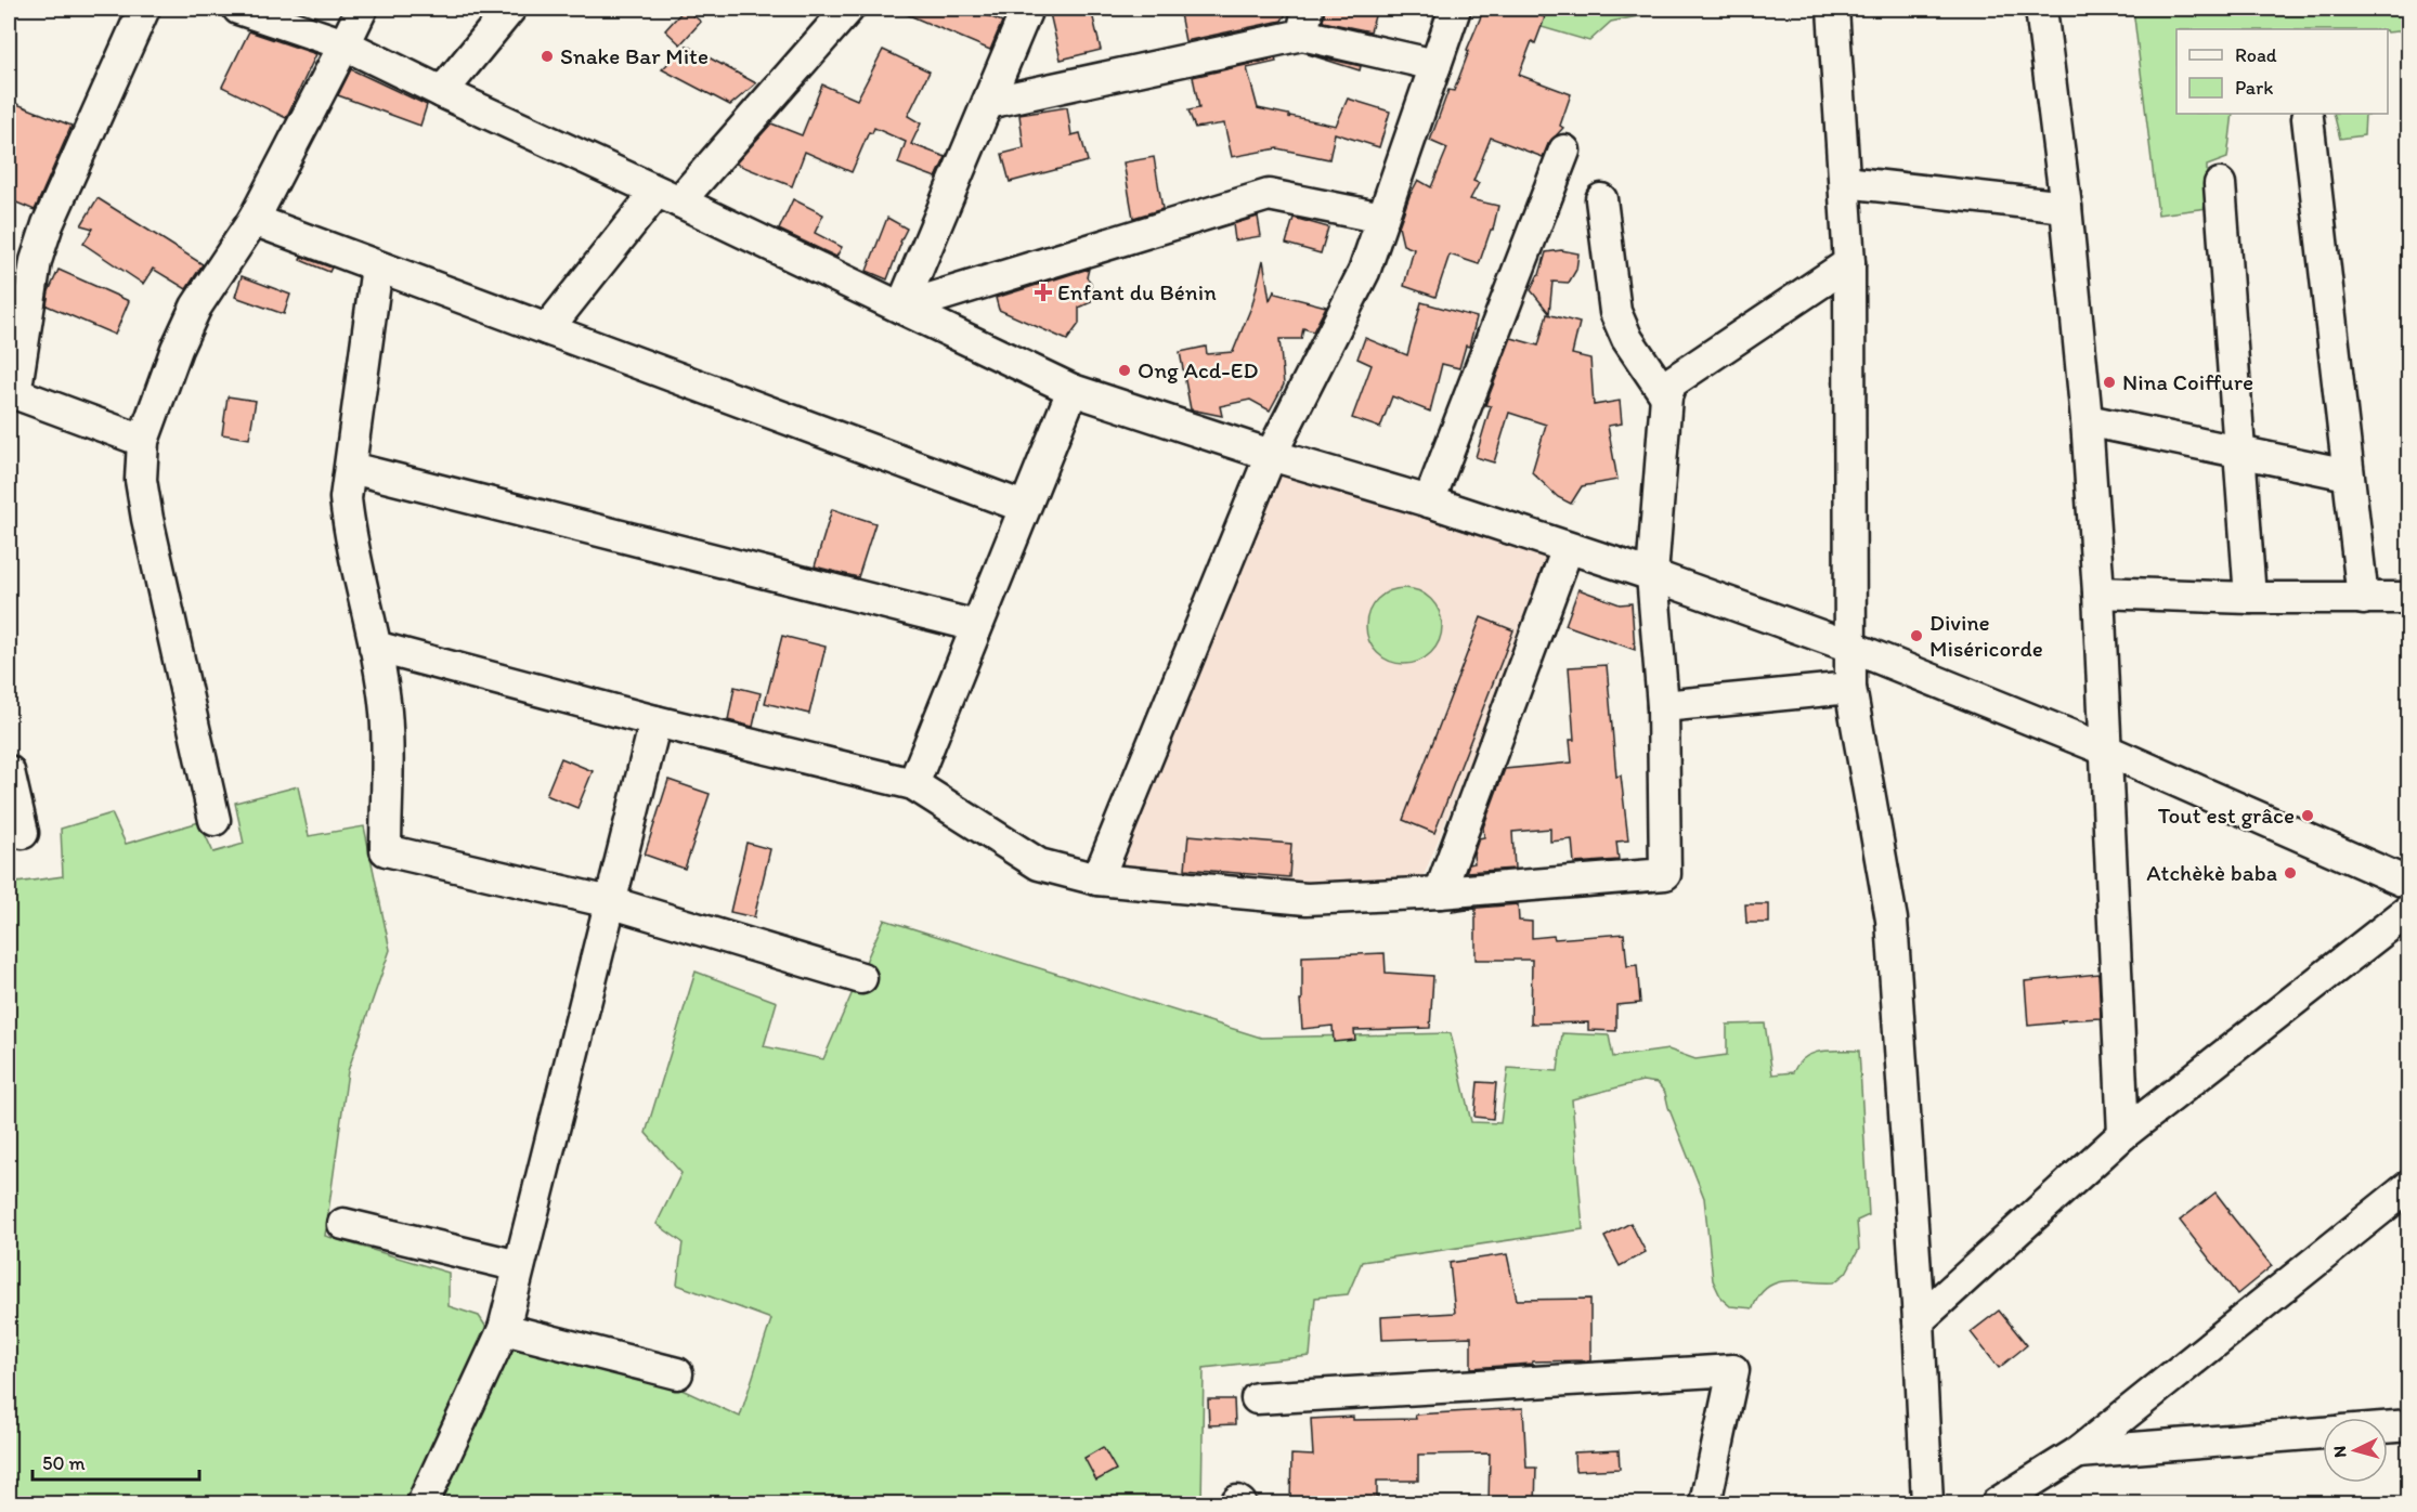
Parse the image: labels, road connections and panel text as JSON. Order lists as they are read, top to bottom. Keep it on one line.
{"places":{"other":["Snake Bar Mite","Ong Acd-ED","Nina Coiffure","Divine Miséricorde","Tout est grâce","Atchèkè baba"],"health":["Enfant du Bénin"]},"legend":["Road","Park"],"scale_bar":"50 m","north":"left"}
